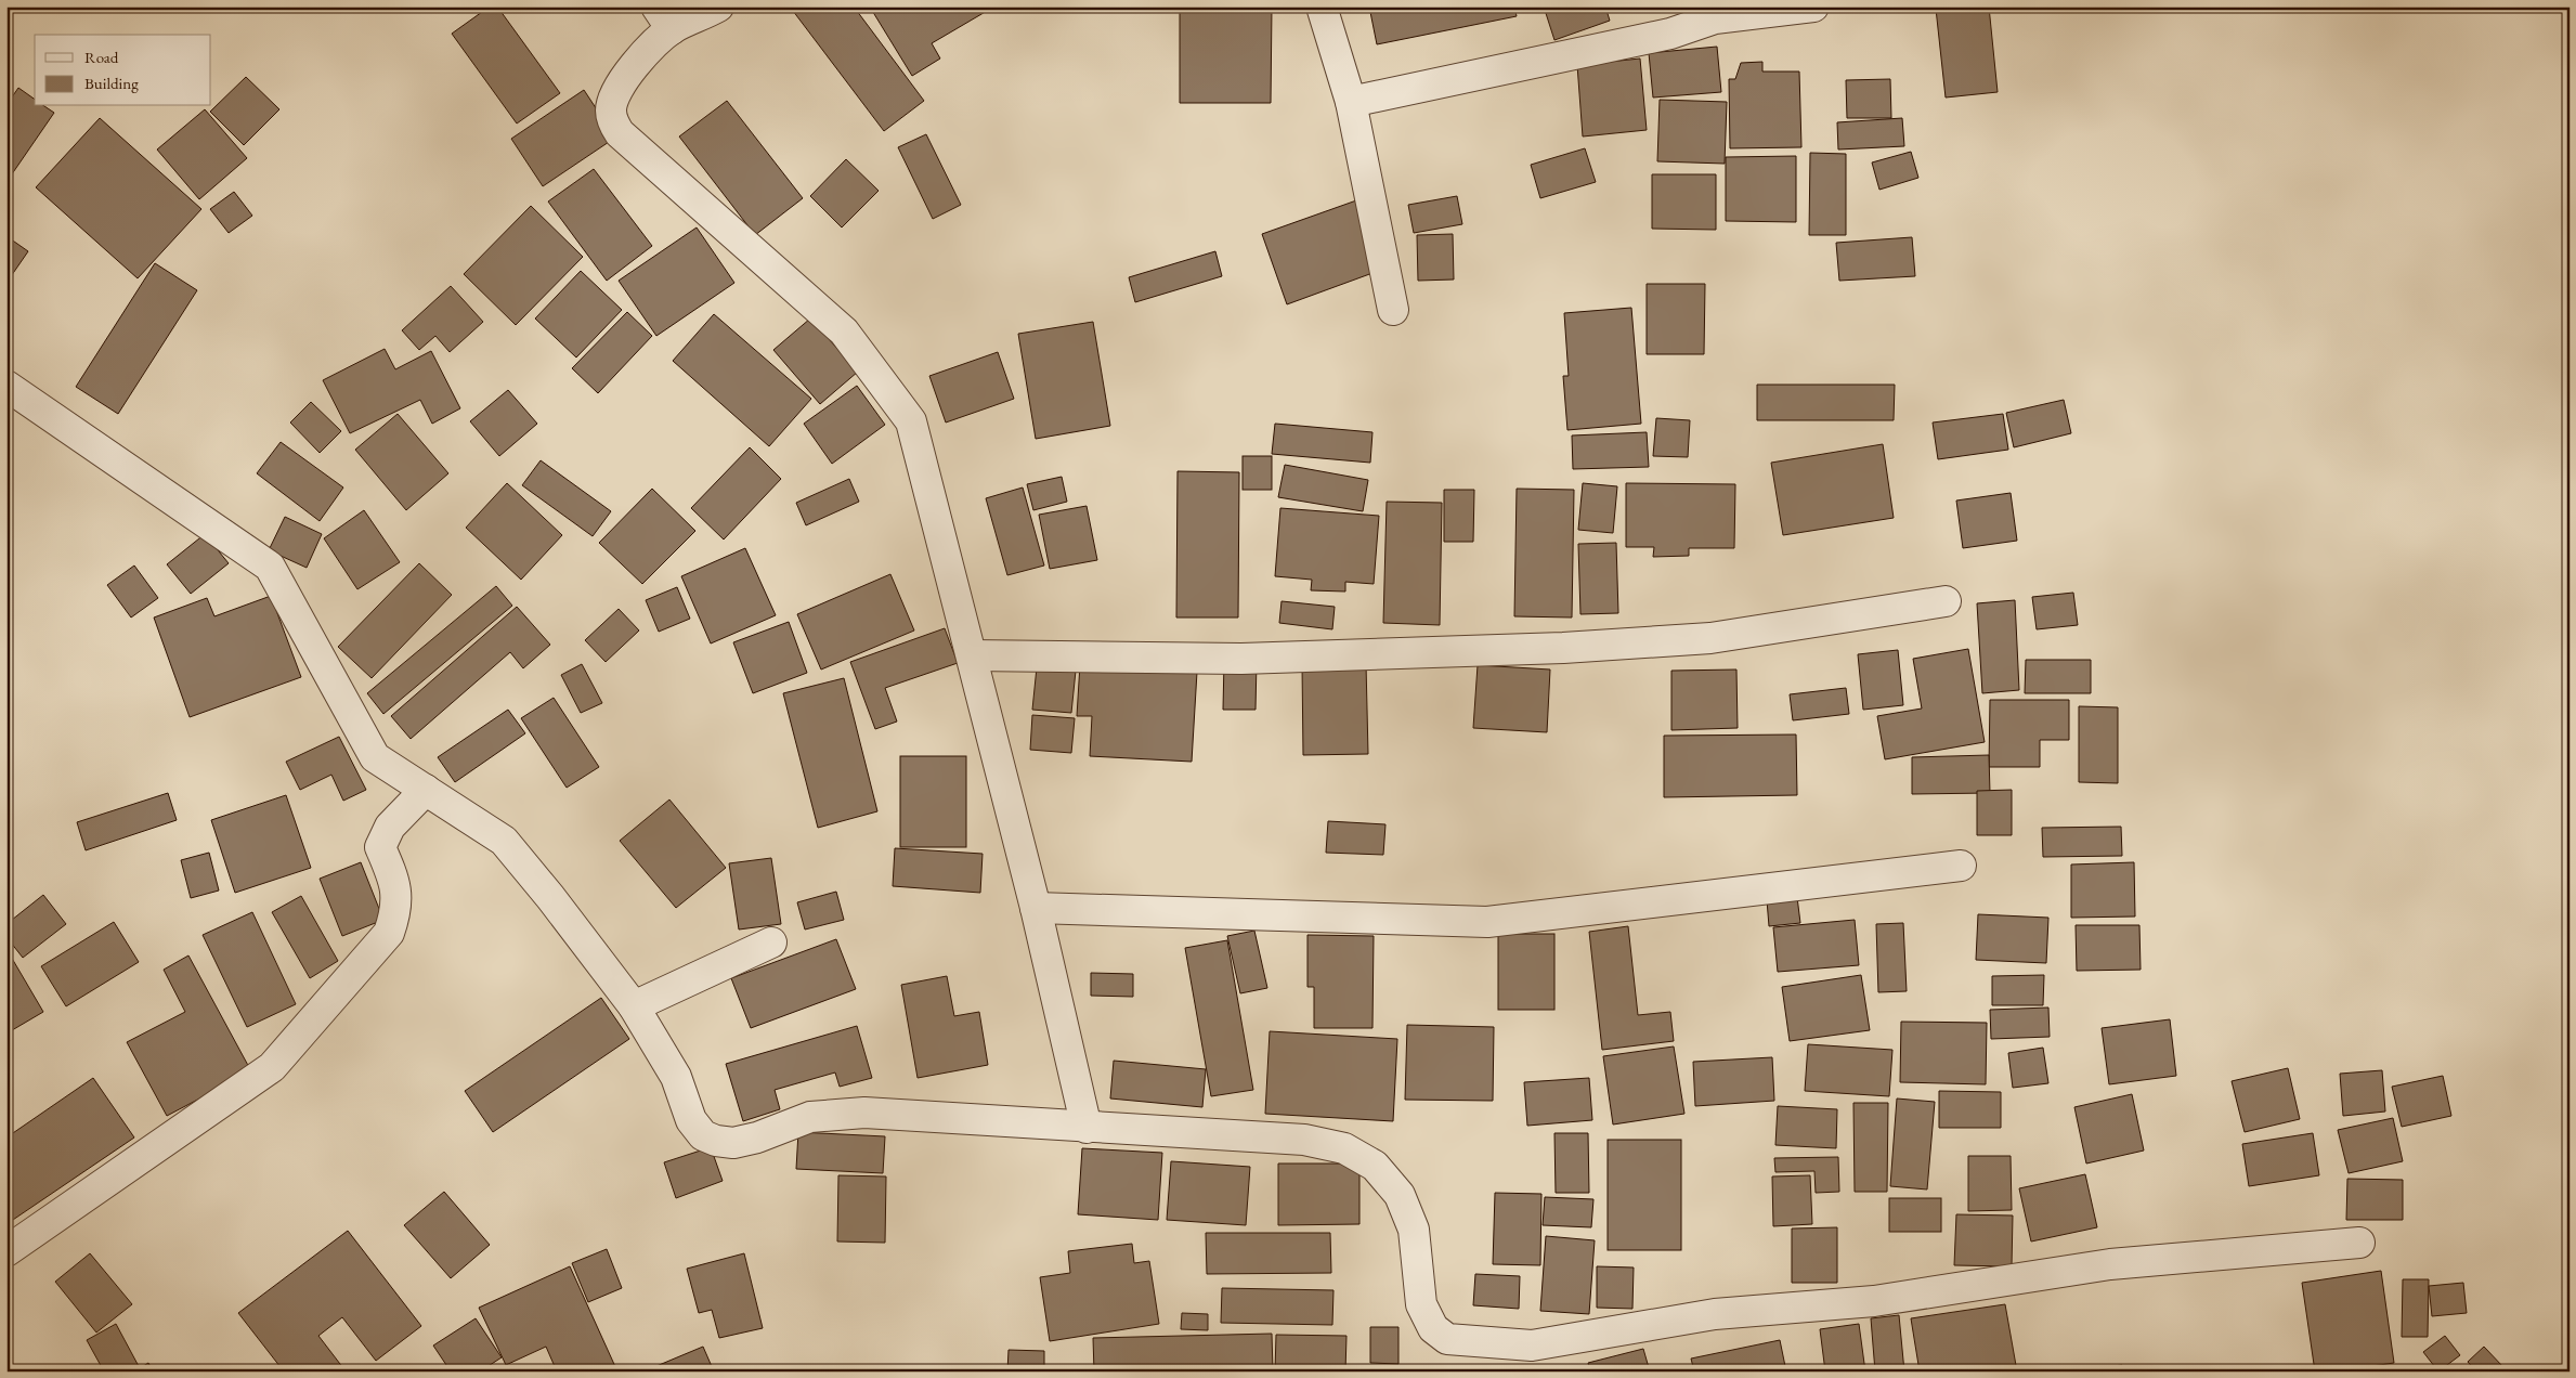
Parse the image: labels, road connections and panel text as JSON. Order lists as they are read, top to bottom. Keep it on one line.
{"legend":["Road","Building"]}
